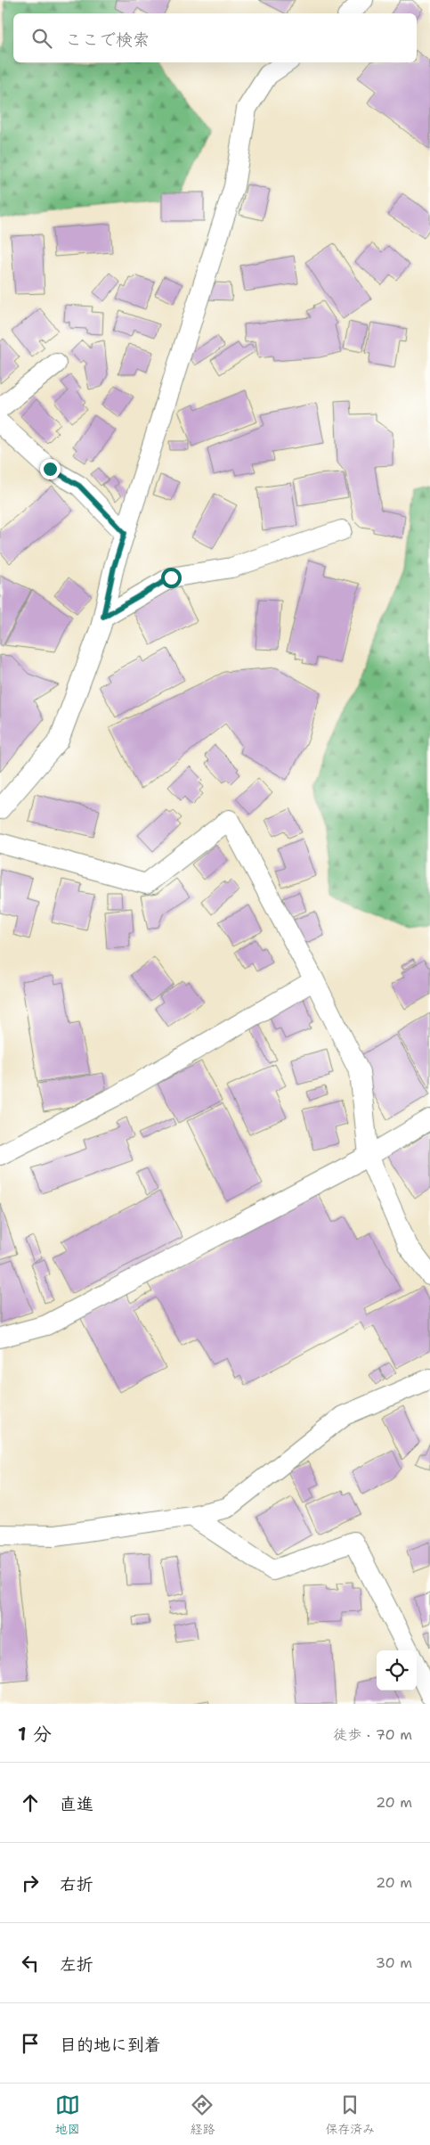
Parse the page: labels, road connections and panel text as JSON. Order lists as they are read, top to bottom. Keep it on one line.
{"page":{"search":"ここで検索","heading":["1 分","徒歩 · 70 m"],"list":[["直進","20 m"],["右折","20 m"],["左折","30 m"],"目的地に到着"],"nav":["地図","経路","保存済み"]}}
